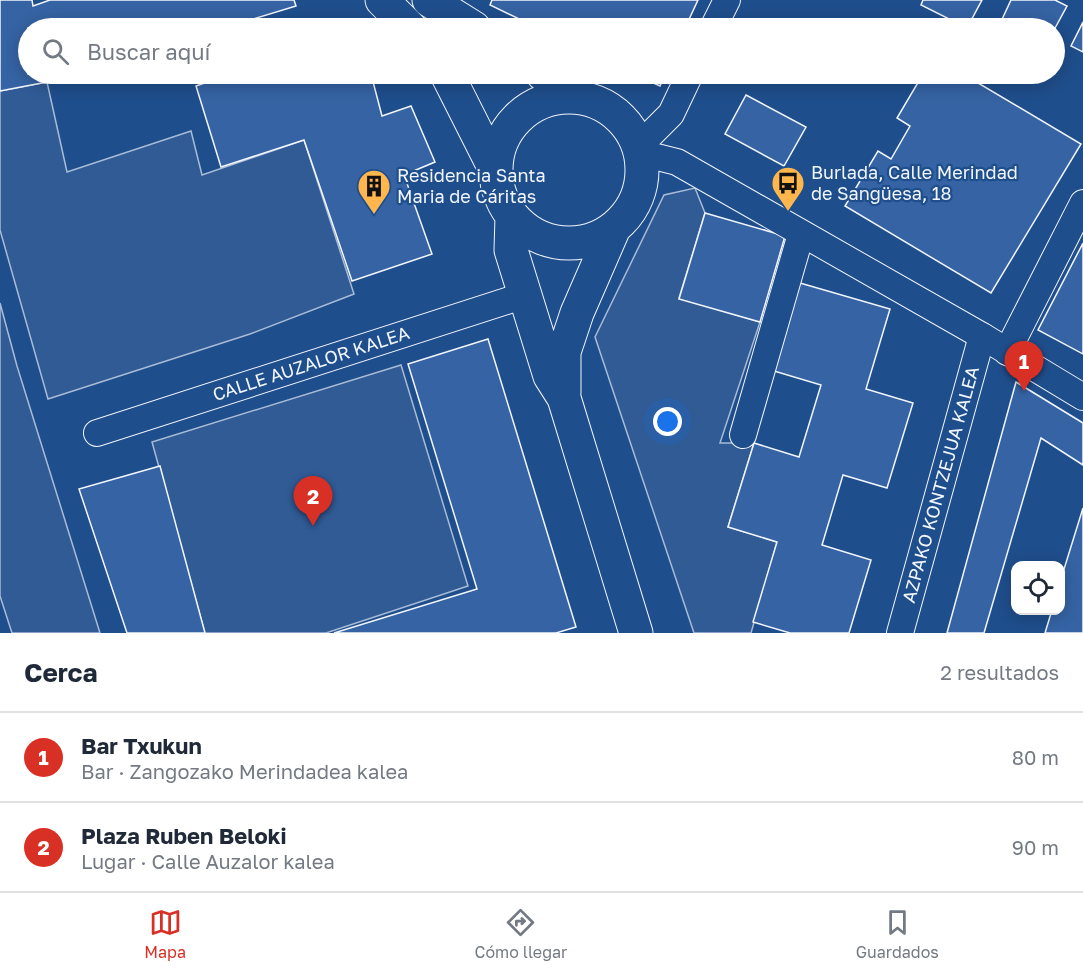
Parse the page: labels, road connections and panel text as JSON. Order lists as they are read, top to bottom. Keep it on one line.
{"streets":{"street":["CALLE AUZALOR KALEA","AZPAKO KONTZEJUA KALEA"]},"places":{"bus stop":["Burlada, Calle Merindad de Sangüesa, 18"],"building":["Residencia Santa Maria de Cáritas"]},"page":{"search":"Buscar aquí","pins":["1","2"],"heading":["Cerca","2 resultados"],"list":[{"mark":"1","name":"Bar Txukun","note":"Bar · Zangozako Merindadea kalea","value":"80 m"},{"mark":"2","name":"Plaza Ruben Beloki","note":"Lugar · Calle Auzalor kalea","value":"90 m"}],"nav":["Mapa","Cómo llegar","Guardados"]}}
